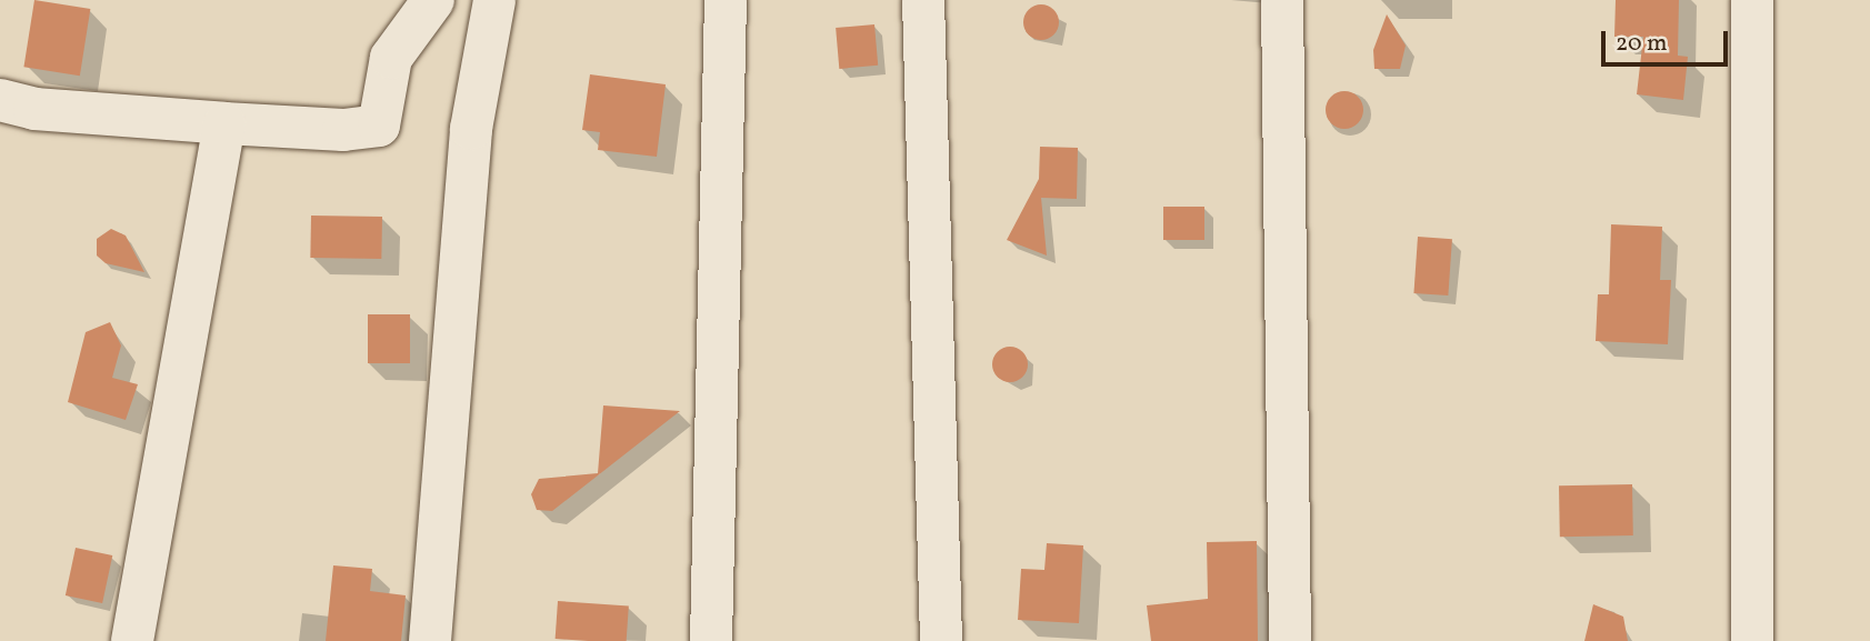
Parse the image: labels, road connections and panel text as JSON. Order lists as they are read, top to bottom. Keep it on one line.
{"scale_bar":"20 m"}
